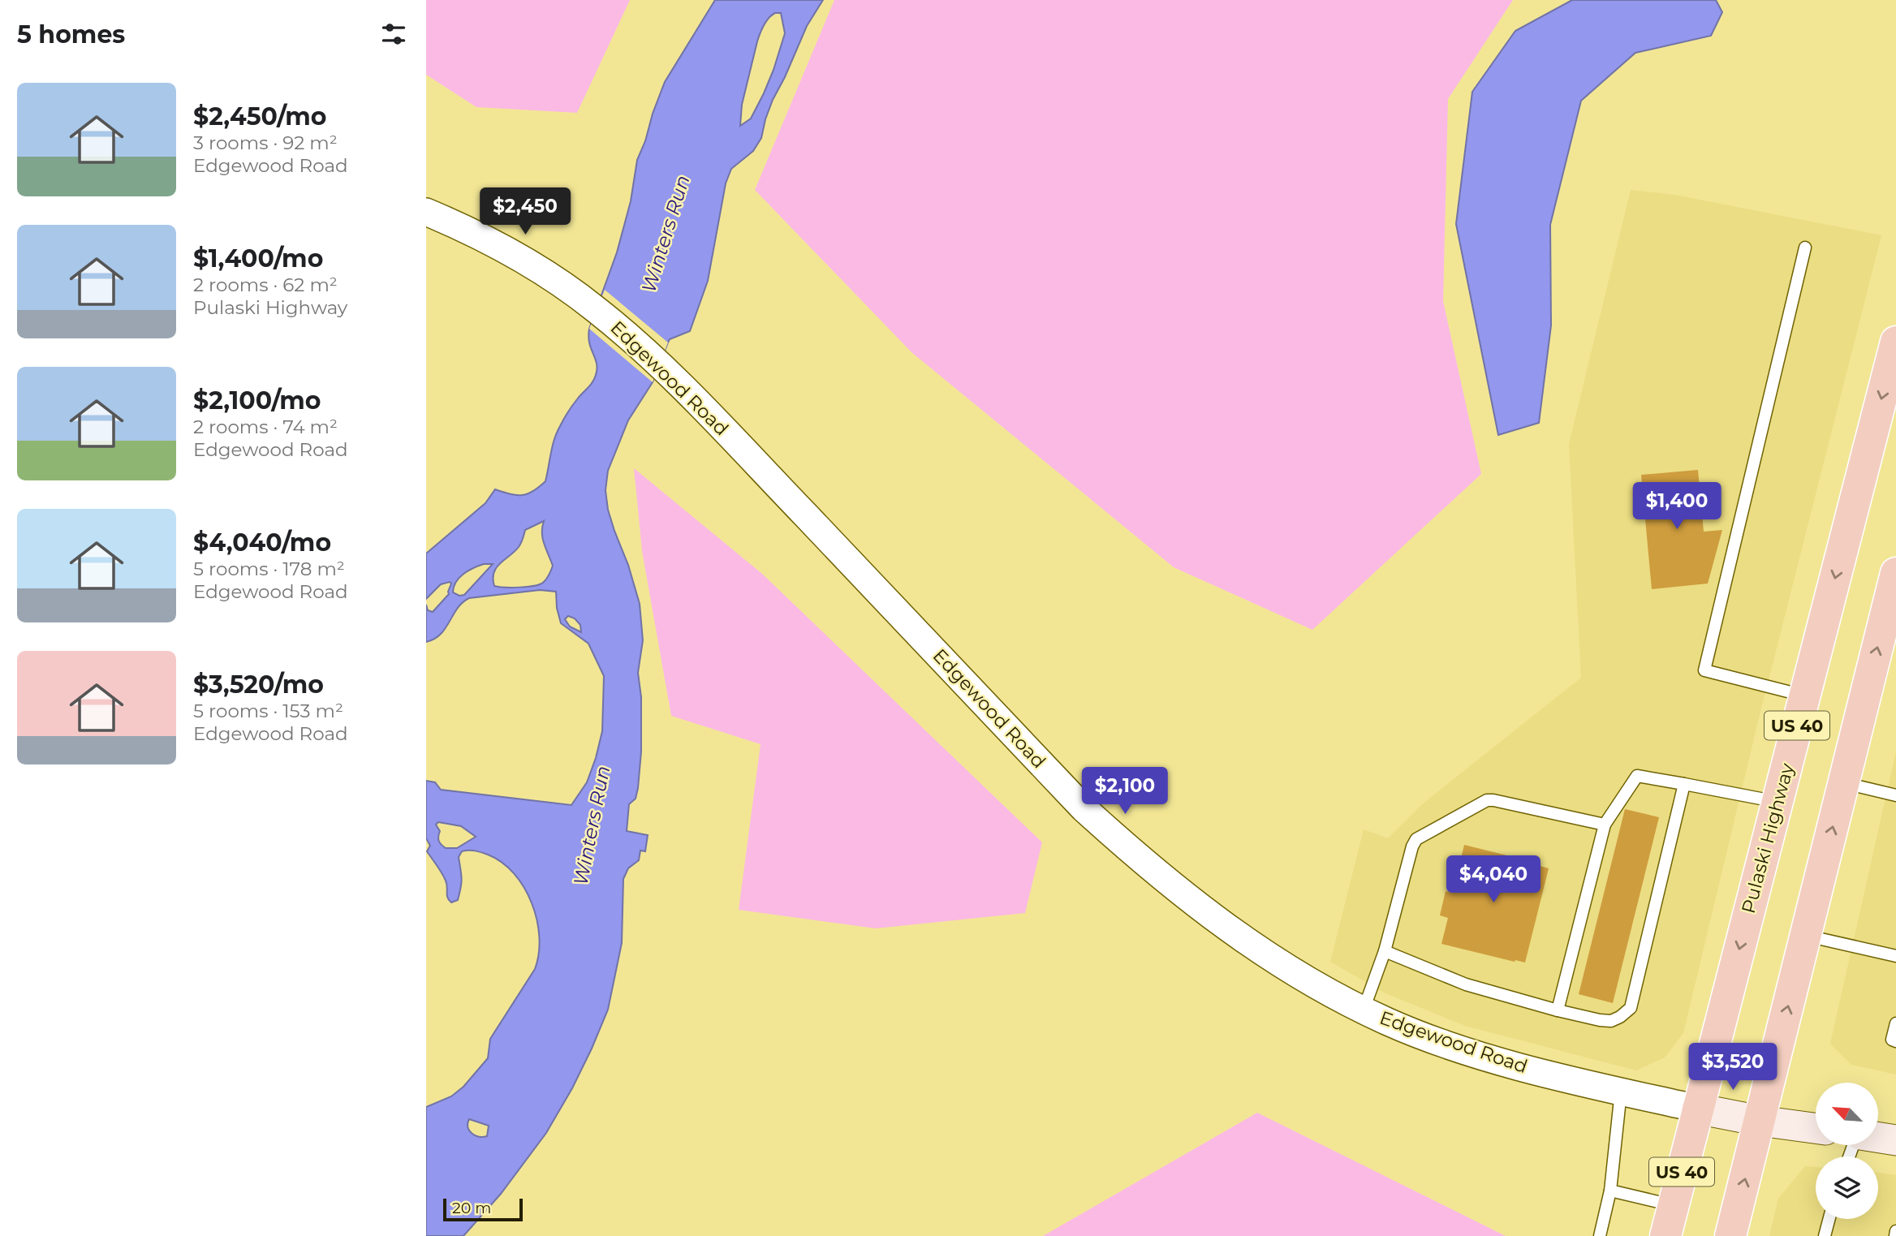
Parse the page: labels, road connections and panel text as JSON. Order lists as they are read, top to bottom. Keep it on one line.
{"streets":{"highway":["US 40","Pulaski Highway"],"main road":["Edgewood Road"]},"crossings":[["Edgewood Road","US 40"],["Edgewood Road","Pulaski Highway"]],"water":["Winters Run"],"scale_bar":"20 m","north":"top left","page":{"heading":"5 homes","list":[{"name":"$2,450/mo","note":"3 rooms · 92 m² · Edgewood Road"},{"name":"$1,400/mo","note":"2 rooms · 62 m² · Pulaski Highway"},{"name":"$2,100/mo","note":"2 rooms · 74 m² · Edgewood Road"},{"name":"$4,040/mo","note":"5 rooms · 178 m² · Edgewood Road"},{"name":"$3,520/mo","note":"5 rooms · 153 m² · Edgewood Road"}],"price":["$2,450","$1,400","$2,100","$4,040","$3,520"],"scale":"20 m"}}
